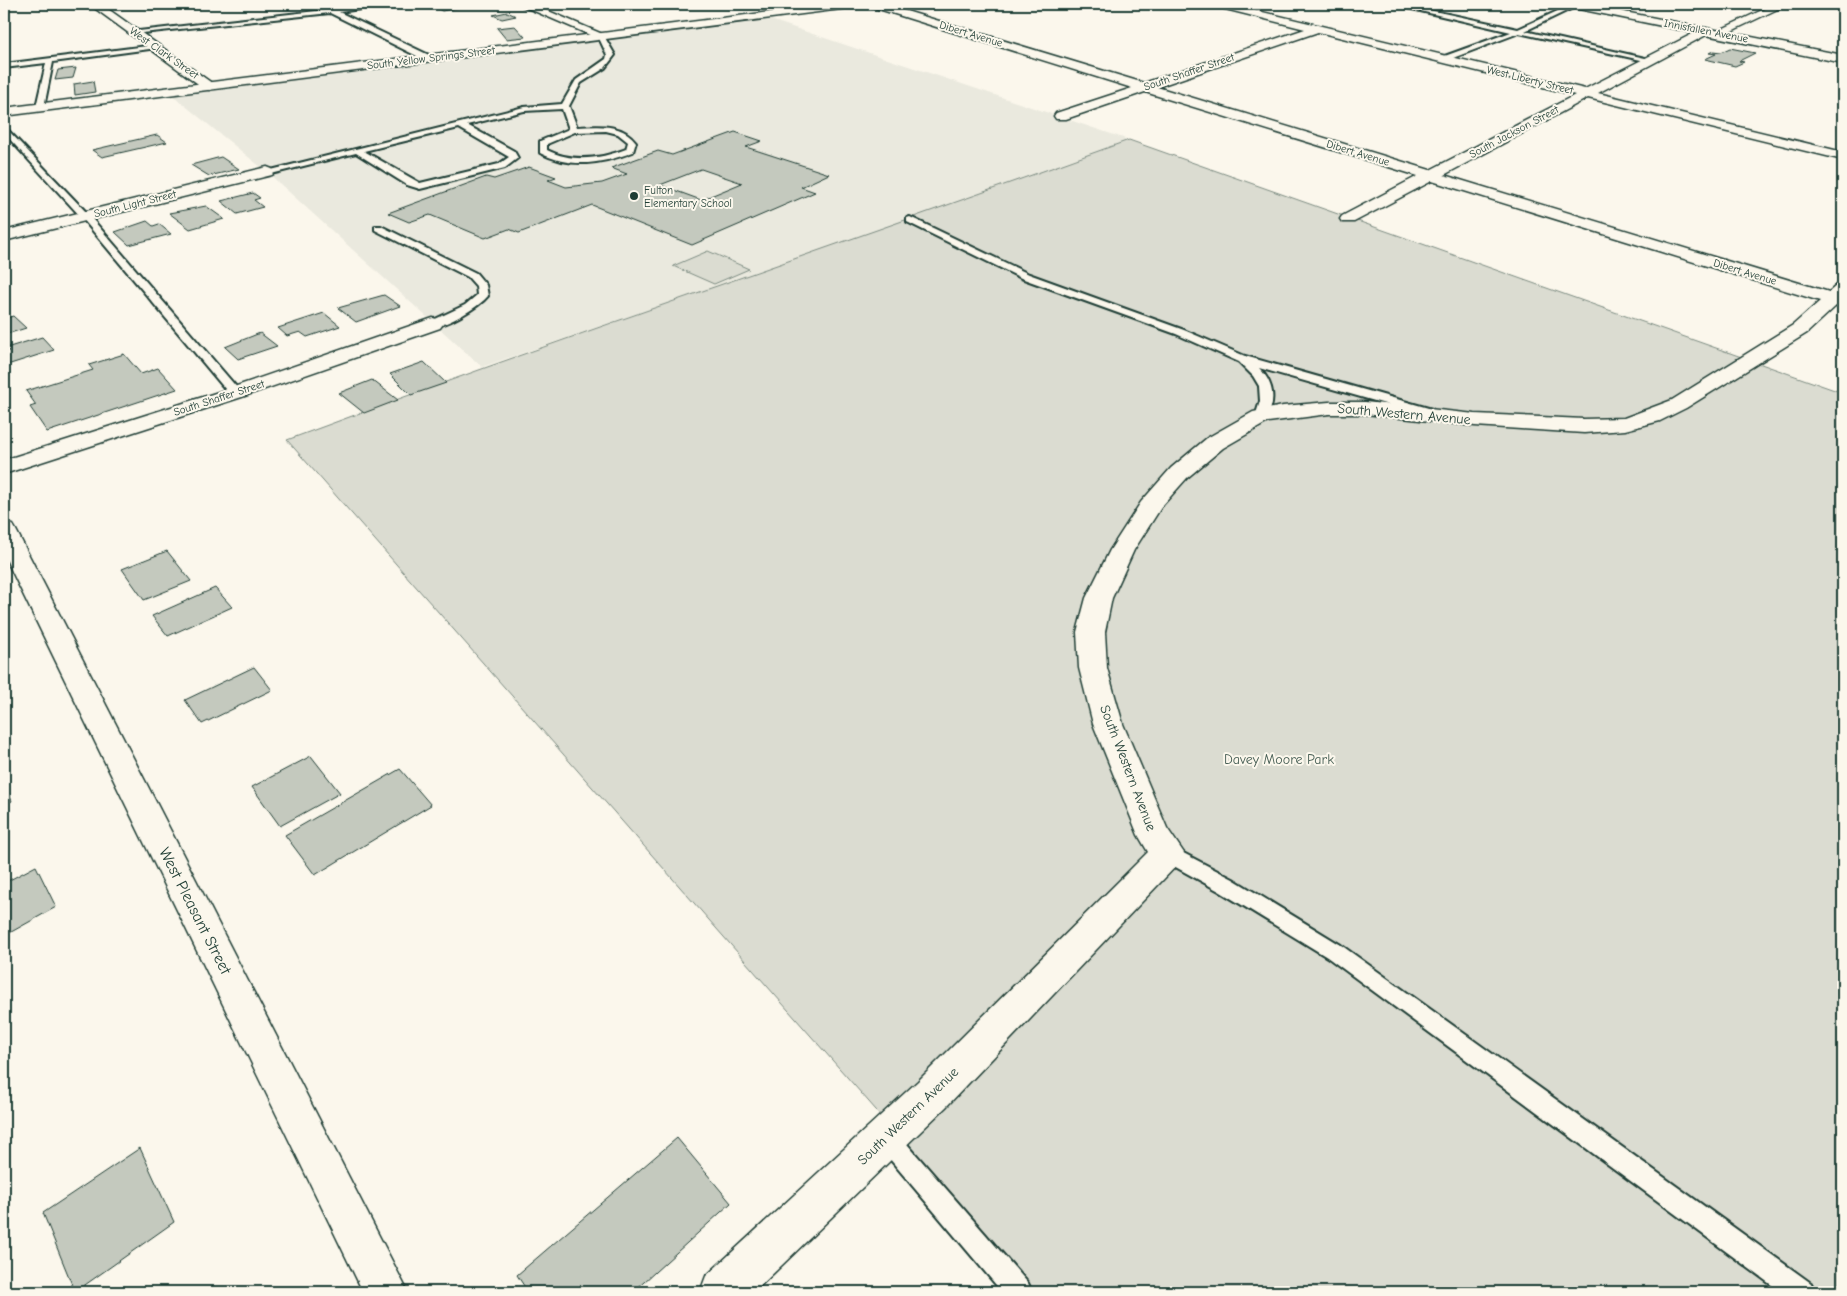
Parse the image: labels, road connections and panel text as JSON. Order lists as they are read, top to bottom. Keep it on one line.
{"streets":{"street":["Innisfallen Avenue","Dibert Avenue","West Clark Street","South Yellow Springs Street","South Shaffer Street","West Liberty Street","South Jackson Street","South Light Street","South Western Avenue","West Pleasant Street"]},"crossings":[["Innisfallen Avenue","South Jackson Street"],["Dibert Avenue","South Shaffer Street"],["Dibert Avenue","South Jackson Street"],["Dibert Avenue","South Western Avenue"],["West Clark Street","South Yellow Springs Street"],["South Shaffer Street","West Liberty Street"],["West Liberty Street","South Jackson Street"]],"parks":["Davey Moore Park"],"places":["Fulton Elementary School"]}
